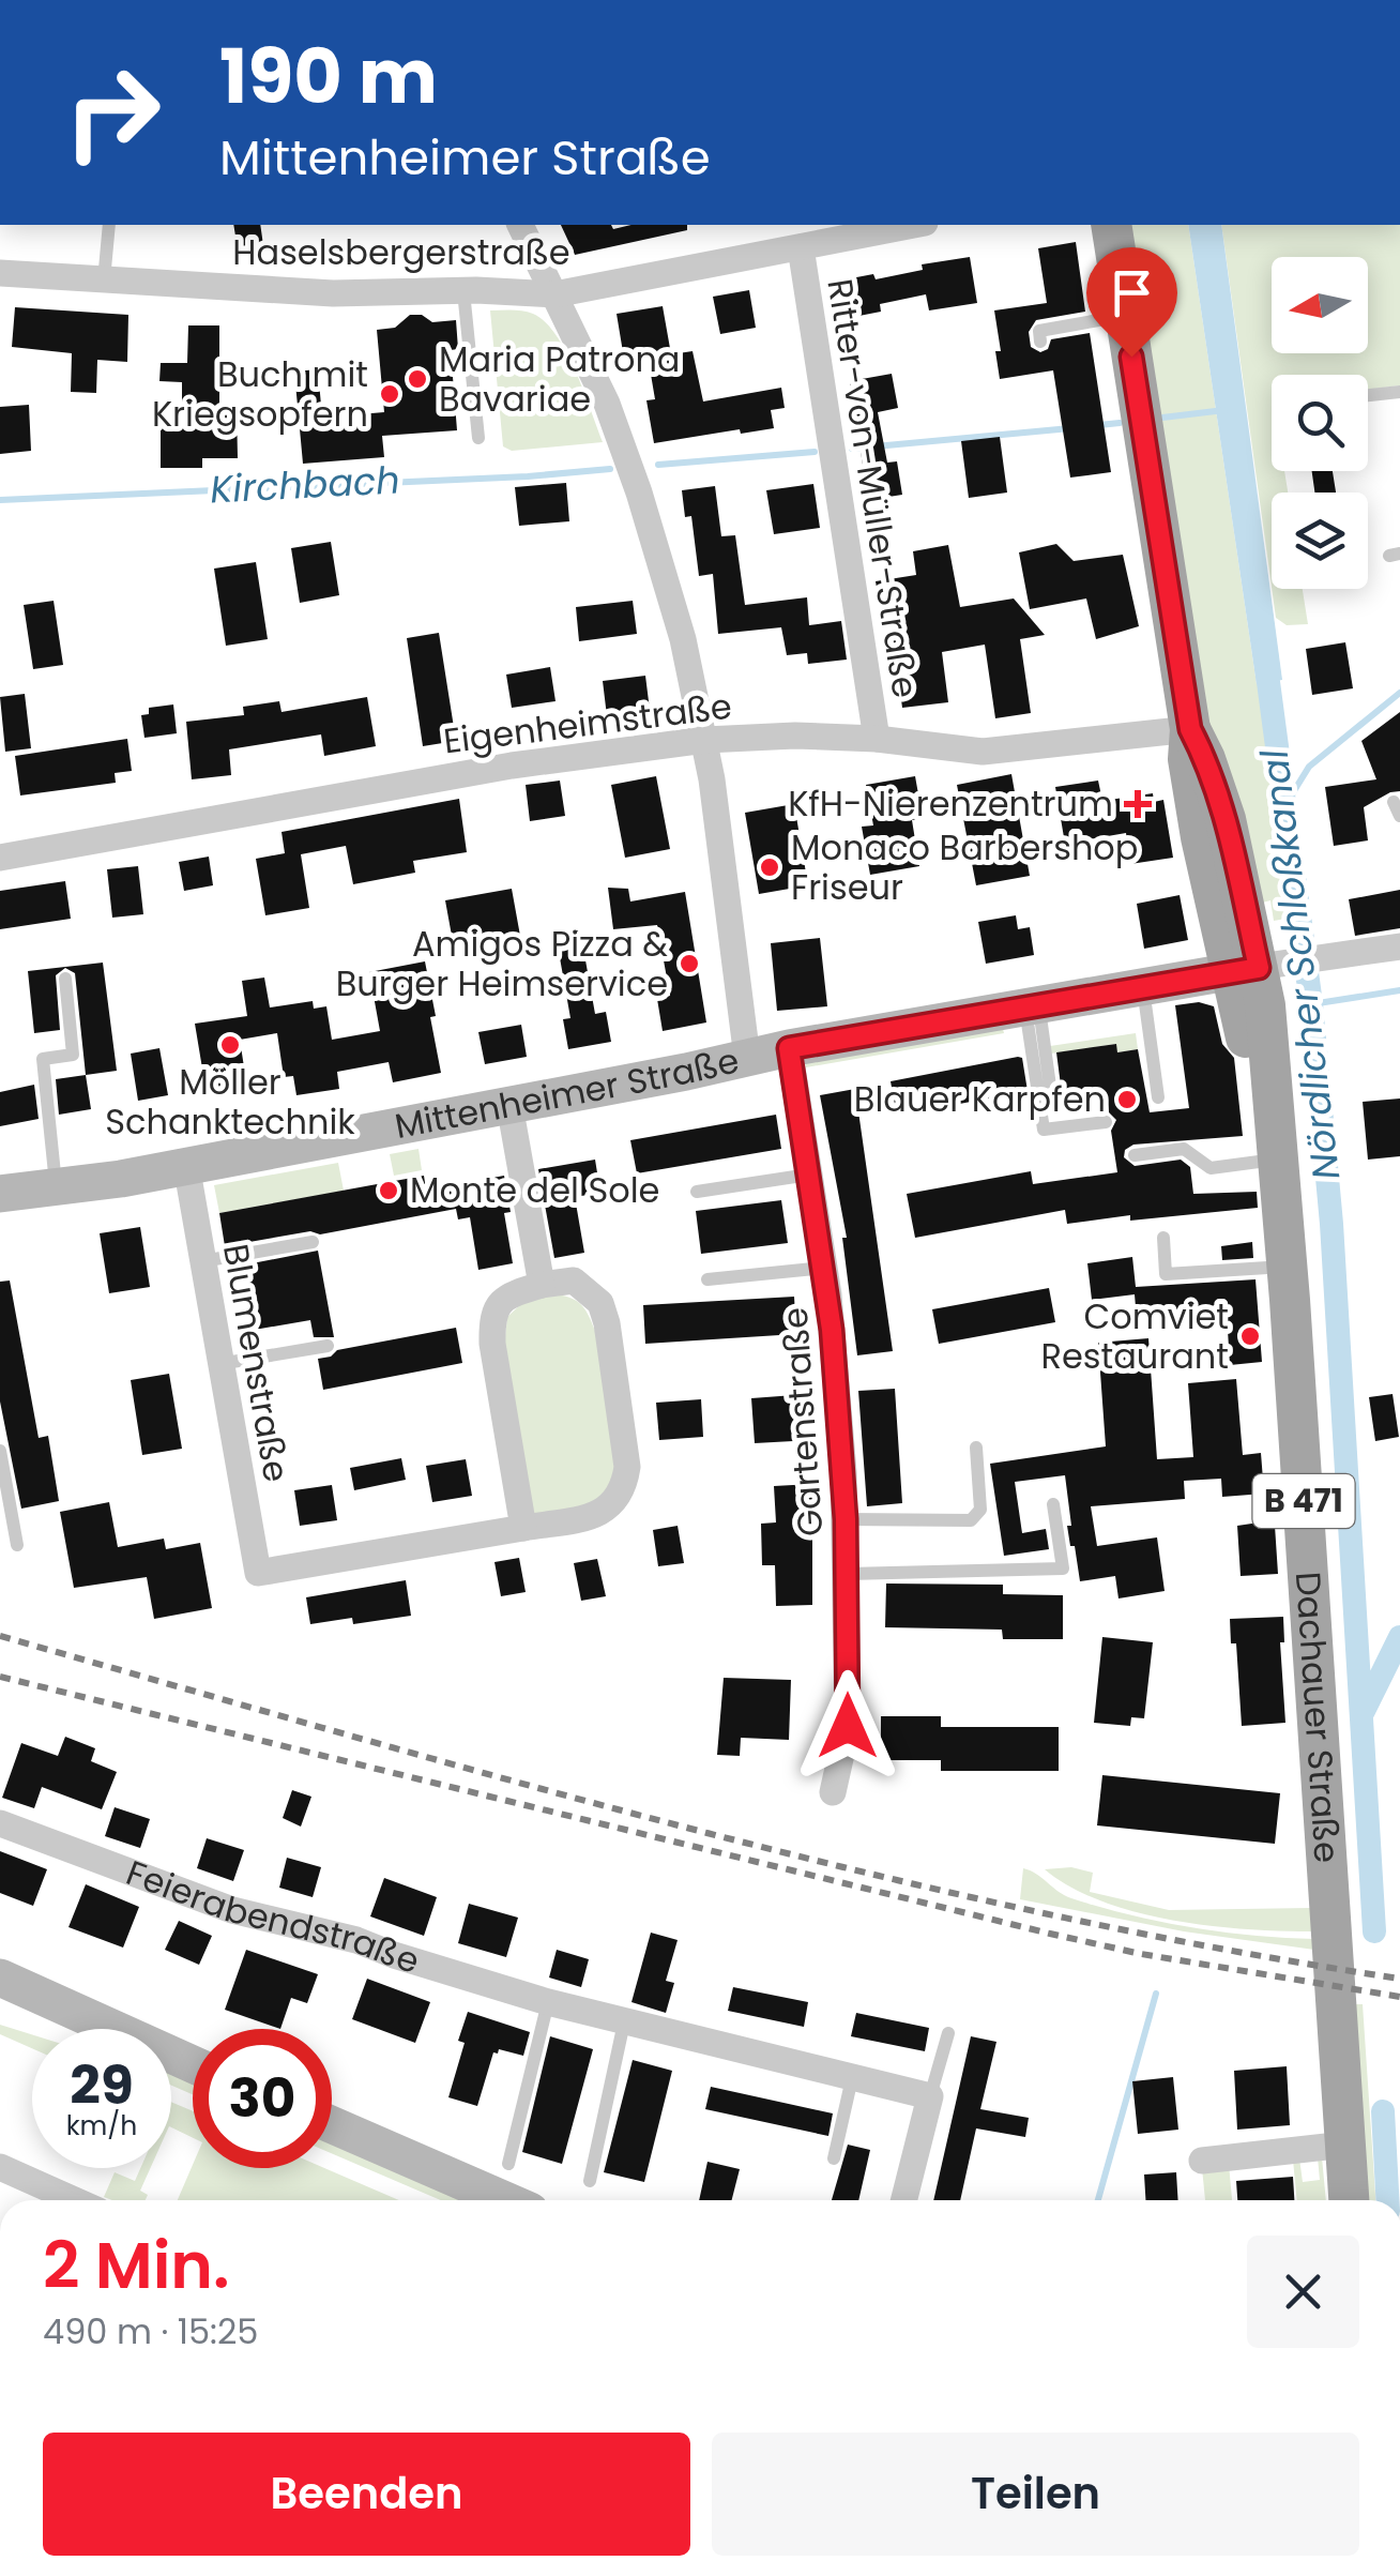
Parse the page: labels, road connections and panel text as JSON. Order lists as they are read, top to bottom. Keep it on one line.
{"streets":{"main road":["Mittenheimer Straße","B 471","Dachauer Straße"],"street":["Haselsbergerstraße","Ritter-von-Müller-Straße","Eigenheimstraße","Blumenstraße","Gartenstraße","Feierabendstraße"]},"crossings":[["Haselsbergerstraße","Ritter-von-Müller-Straße"],["Ritter-von-Müller-Straße","Eigenheimstraße"],["Eigenheimstraße","B 471"],["Mittenheimer Straße","Blumenstraße"],["Mittenheimer Straße","Gartenstraße"],["Mittenheimer Straße","B 471"],["Mittenheimer Straße","Dachauer Straße"],["B 471","Dachauer Straße"]],"water":["Kirchbach","Nördlicher Schloßkanal"],"places":{"other":["Maria Patrona Bavariae","Buch mit Kriegsopfern","Monaco Barbershop Friseur","Amigos Pizza & Burger Heimservice","Möller Schanktechnik","Blauer Karpfen","Monte del Sole","Comviet Restaurant"],"health":["KfH-Nierenzentrum"]},"north":"left","page":{"turn":["190 m","Mittenheimer Straße"],"speed":"29 km/h","limit":"30","heading":["2 Min.","490 m · 15:25"],"buttons":["Beenden","Teilen"]}}
